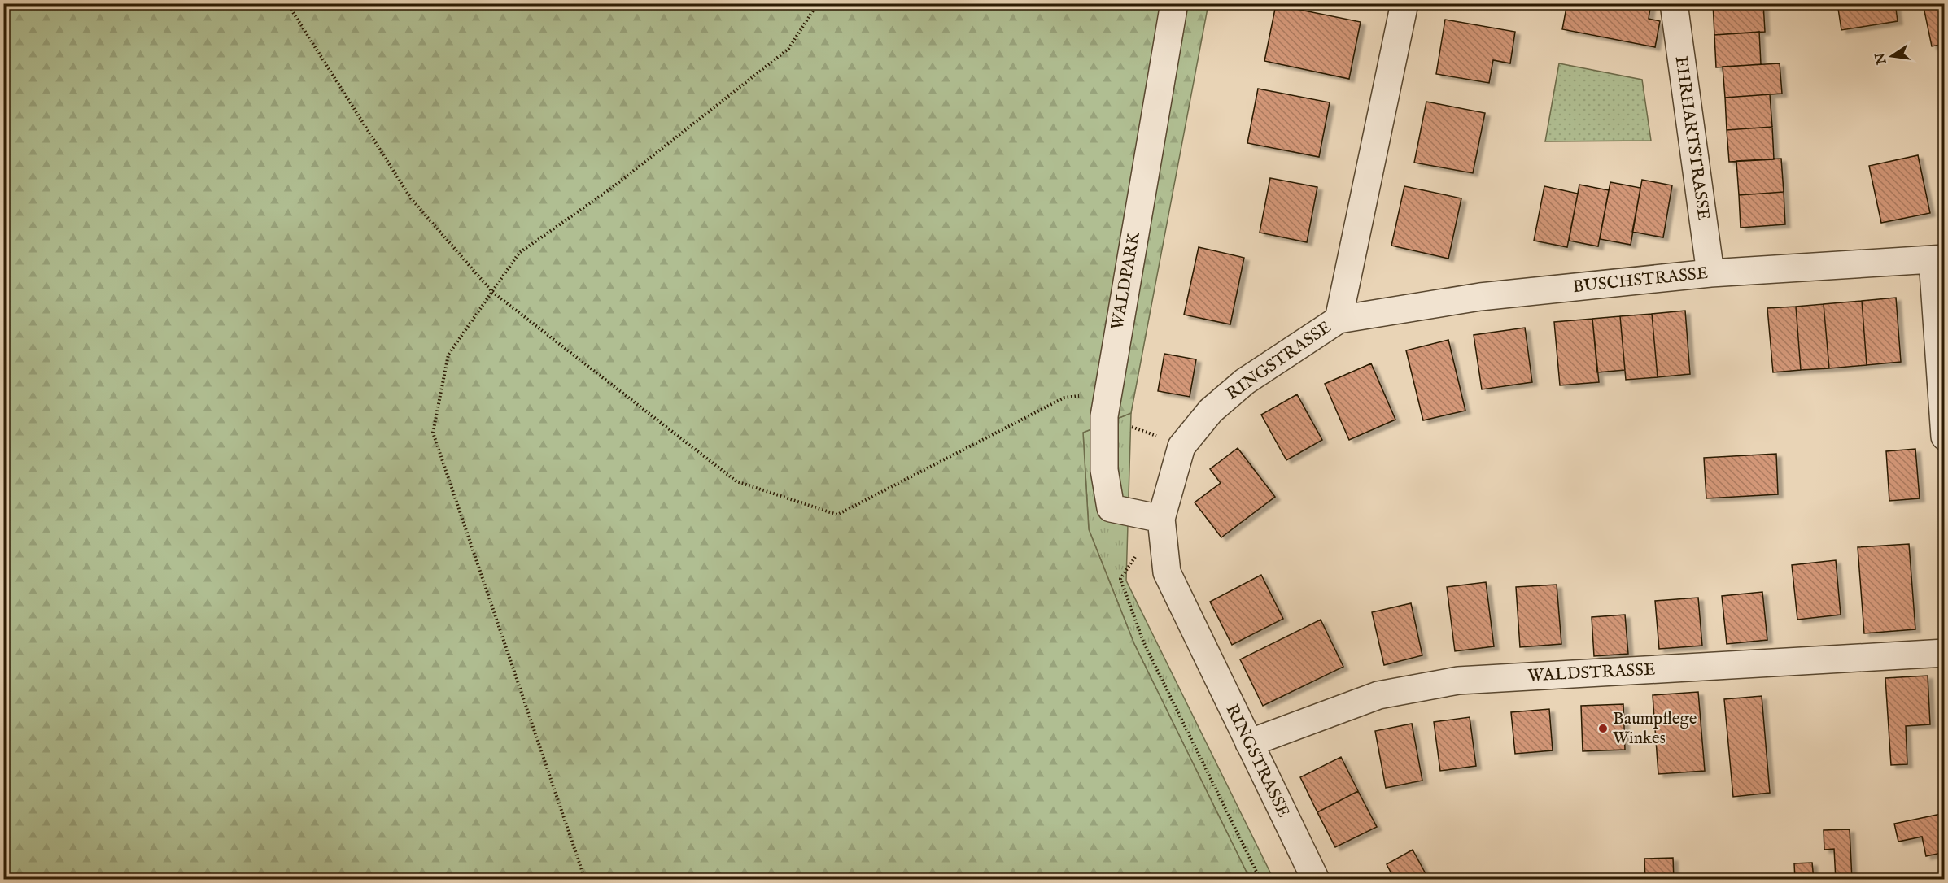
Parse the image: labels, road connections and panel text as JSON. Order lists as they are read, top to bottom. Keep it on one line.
{"streets":{"street":["EHRHARTSTRASSE","BUSCHSTRASSE","WALDPARK","RINGSTRASSE","WALDSTRASSE"]},"crossings":[["EHRHARTSTRASSE","BUSCHSTRASSE"],["BUSCHSTRASSE","RINGSTRASSE"],["WALDPARK","RINGSTRASSE"],["RINGSTRASSE","WALDSTRASSE"]],"places":["Baumpflege Winkes"],"north":"left"}
